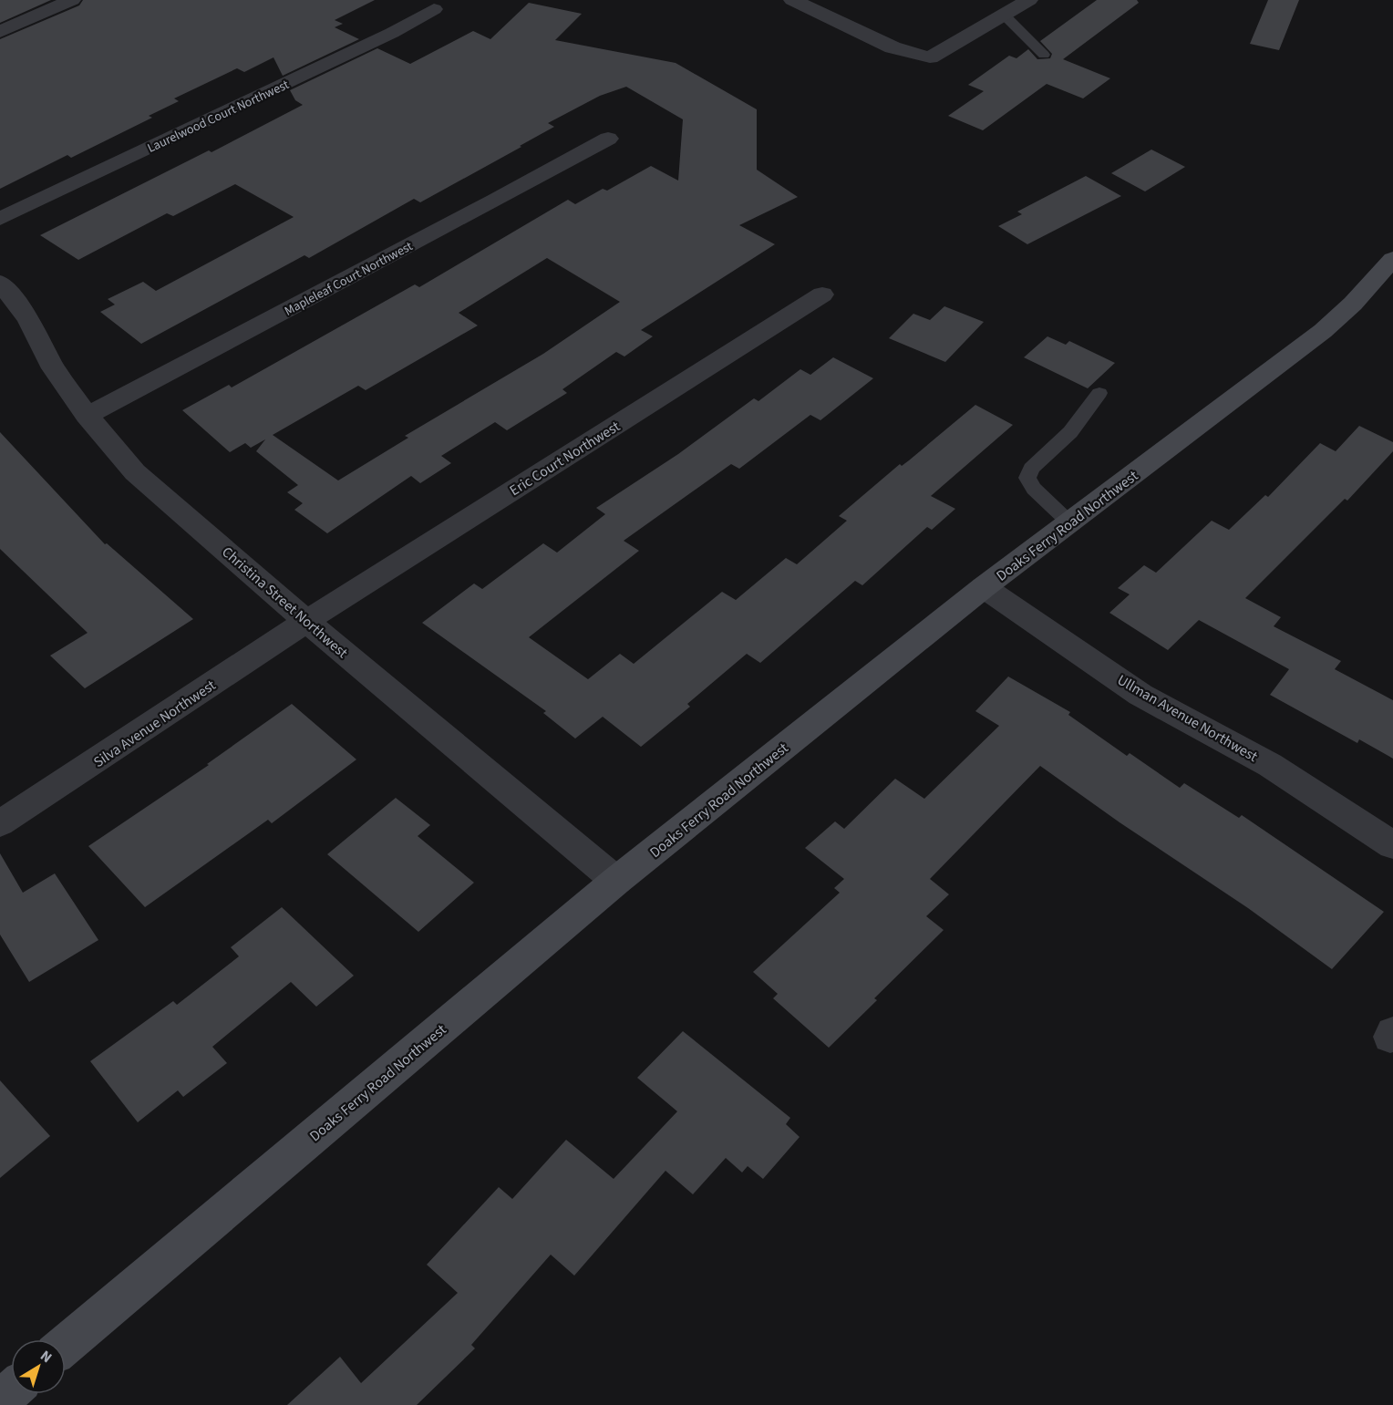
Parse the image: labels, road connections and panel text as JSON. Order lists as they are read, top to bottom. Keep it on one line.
{"streets":{"main road":["Doaks Ferry Road Northwest"],"street":["Laurelwood Court Northwest","Mapleleaf Court Northwest","Eric Court Northwest","Christina Street Northwest","Ullman Avenue Northwest","Silva Avenue Northwest"]},"crossings":[["Mapleleaf Court Northwest","Christina Street Northwest"],["Eric Court Northwest","Christina Street Northwest"],["Eric Court Northwest","Silva Avenue Northwest"],["Doaks Ferry Road Northwest","Christina Street Northwest"],["Doaks Ferry Road Northwest","Ullman Avenue Northwest"],["Christina Street Northwest","Silva Avenue Northwest"]],"north":"top right"}
